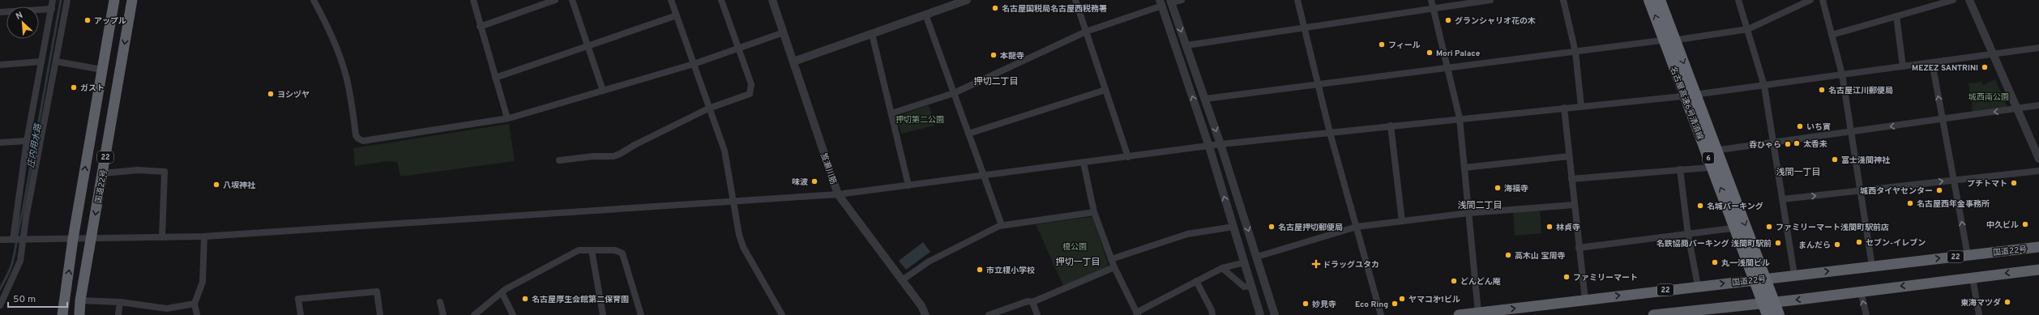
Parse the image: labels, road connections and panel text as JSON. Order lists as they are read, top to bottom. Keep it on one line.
{"streets":{"highway":["名古屋高速6号清須線","22","6","国道22号"],"street":["笈瀬川筋"]},"districts":["押切二丁目","浅間一丁目","浅間二丁目","押切一丁目"],"water":["庄内用水路"],"parks":["城西南公園","押切第二公園","榎公園"],"places":{"other":["名古屋国税局名古屋西税務署","アップル","グランシャリオ花の木","フィール","Mori Palace","本龍寺","MEZEZ SANTRINI","ガスト","名古屋江川郵便局","ヨシヅヤ","いち寅","太香未","呑ひゃら","冨士淺間神社","味波","プチトマト","八坂神社","海福寺","城西タイヤセンター","名古屋西年金事務所","名城パーキング","中久ビル","名古屋押切郵便局","林貞寺","ファミリーマート浅間町駅前店","セブン-イレブン","名鉄協商パーキング 浅間町駅前","まんだら","高木山 宝周寺","丸一浅間ビル","市立榎小学校","ファミリーマート","どんどん庵","名古屋厚生会館第二保育園","ヤマコ㐧1ビル","東海マツダ","妙見寺","Eco Ring"],"health":["ドラッグユタカ"]},"scale_bar":"50 m","north":"top left"}
